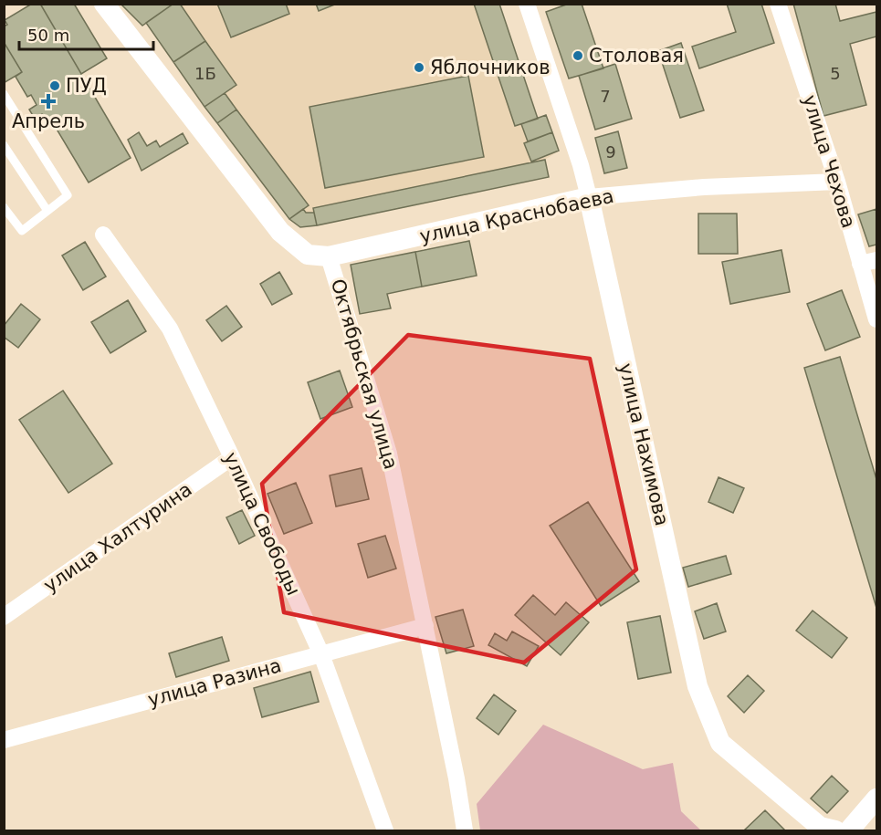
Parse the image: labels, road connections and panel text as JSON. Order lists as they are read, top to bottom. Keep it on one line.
{"streets":{"street":["улица Чехова","улица Краснобаева","Октябрьская улица","улица Нахимова","улица Свободы","улица Халтурина","улица Разина"]},"crossings":[["улица Чехова","улица Краснобаева"],["улица Краснобаева","Октябрьская улица"],["улица Краснобаева","улица Нахимова"],["Октябрьская улица","улица Разина"],["улица Свободы","улица Халтурина"],["улица Свободы","улица Разина"]],"places":{"other":["Столовая","Яблочников","ПУД"],"health":["Апрель"]},"house_numbers":["1Б","5","7","9"],"scale_bar":"50 m"}
